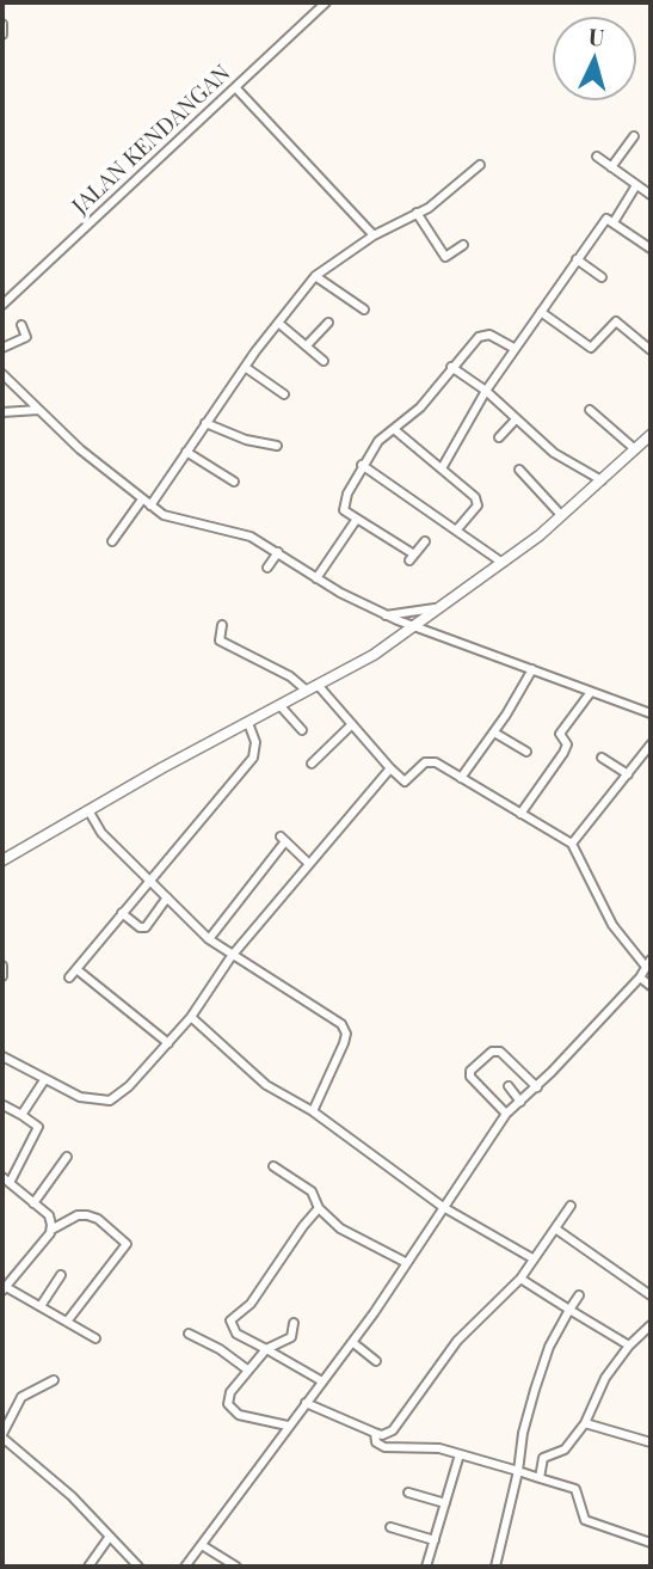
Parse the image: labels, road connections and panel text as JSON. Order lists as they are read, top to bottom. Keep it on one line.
{"streets":{"street":["JALAN KENDANGAN"]},"north":"top"}
